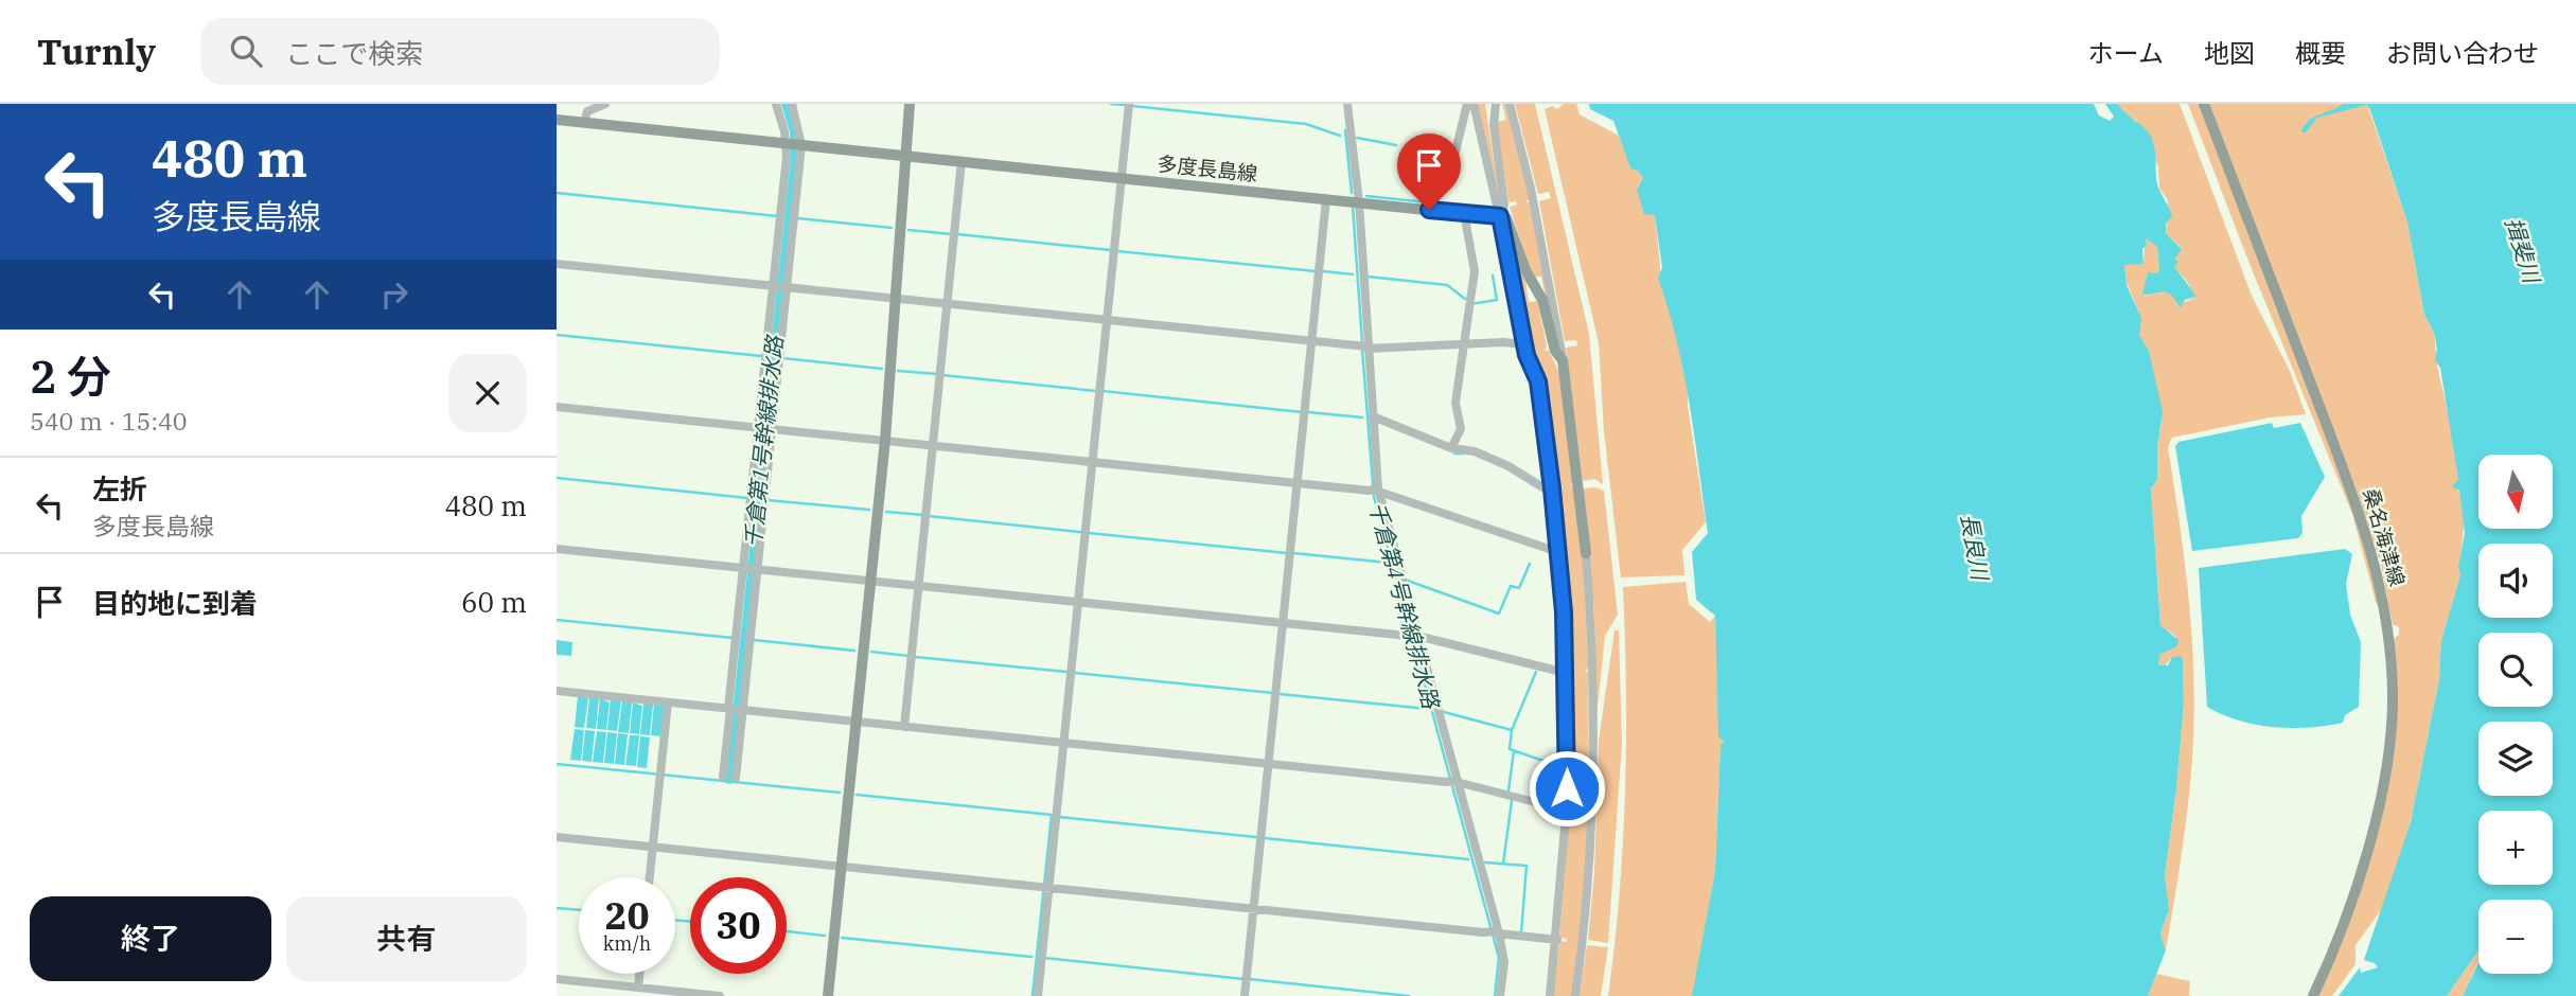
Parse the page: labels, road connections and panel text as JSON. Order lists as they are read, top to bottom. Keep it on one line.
{"streets":{"main road":["多度長島線","桑名海津線"]},"water":["揖斐川","千倉第1号幹線排水路","長良川","千倉第4号幹線排水路"],"north":"bottom","page":{"header":"Turnly","search":"ここで検索","nav":["ホーム","地図","概要","お問い合わせ"],"turn":["480 m","多度長島線"],"heading":["2 分","540 m · 15:40"],"map_buttons":["+","−"],"list":[{"name":"左折","note":"多度長島線","value":"480 m"},{"name":"目的地に到着","value":"60 m"}],"speed":"20 km/h","limit":"30","buttons":["終了","共有"]}}
